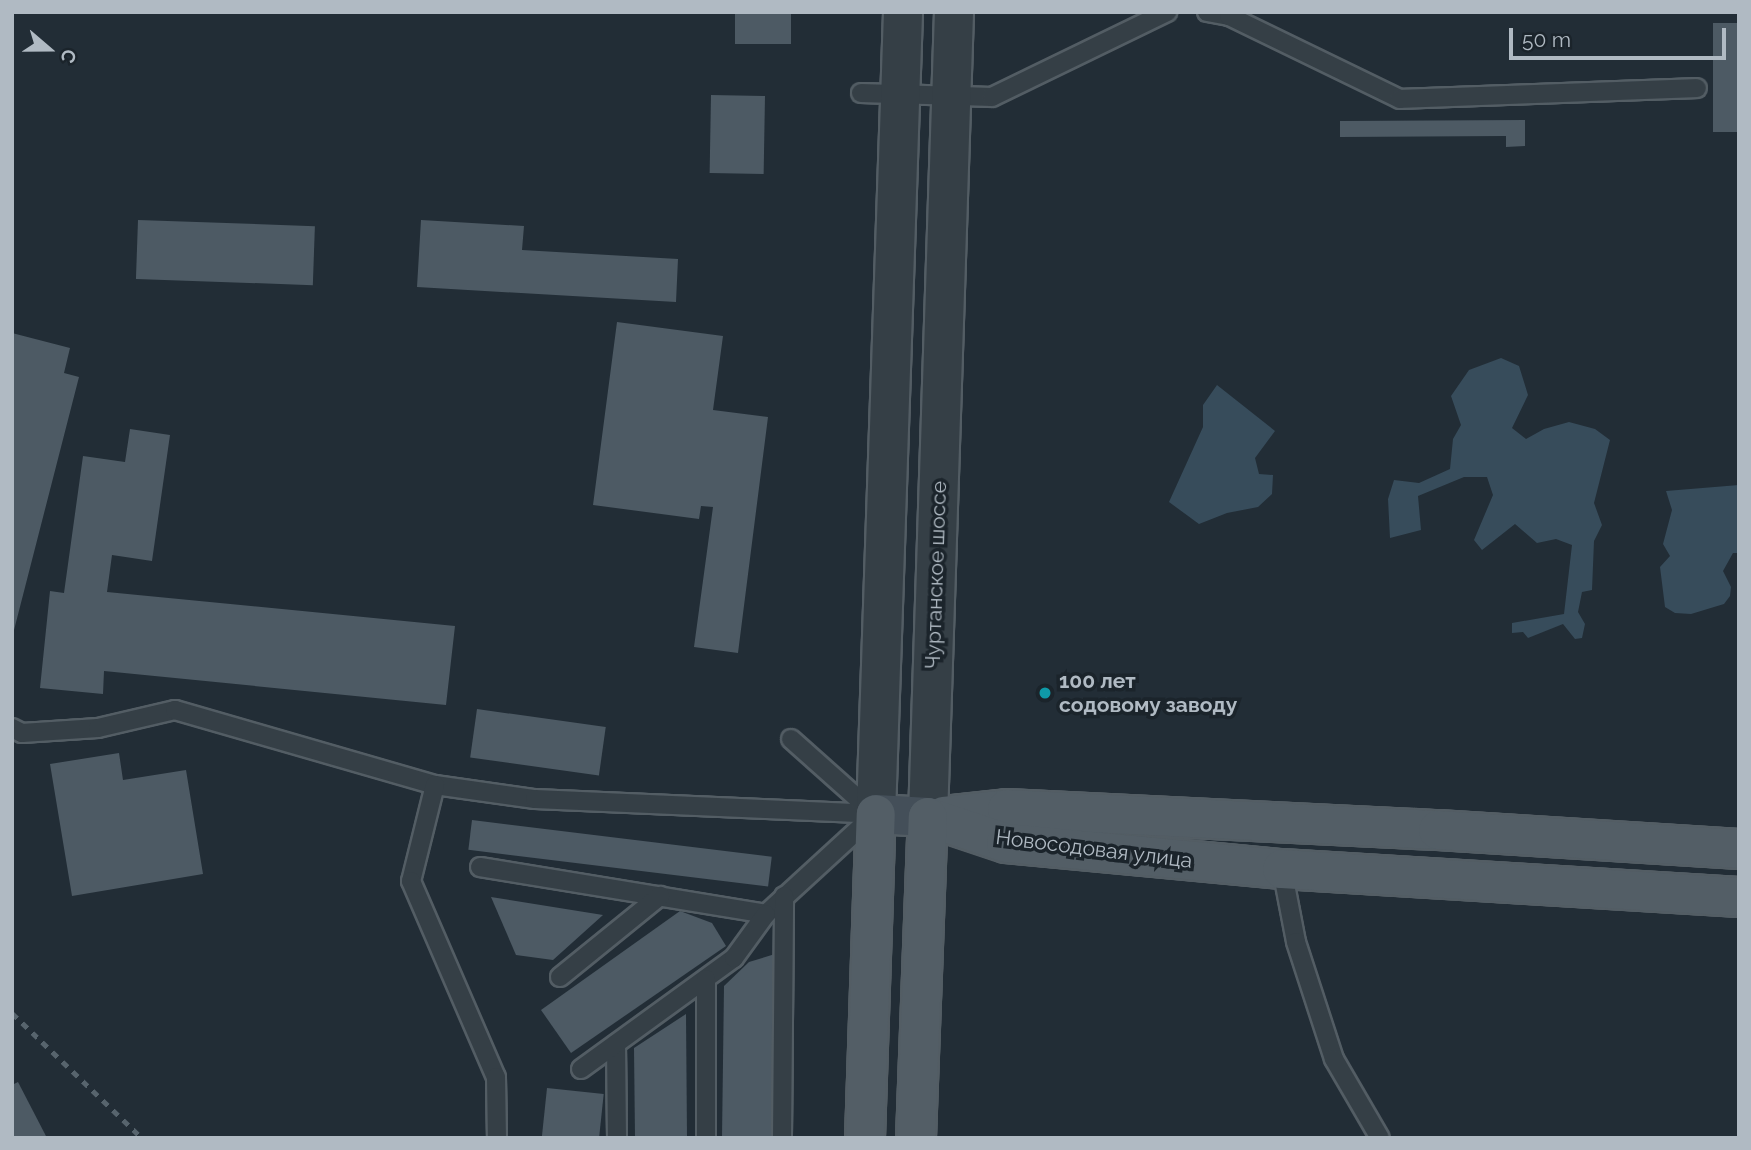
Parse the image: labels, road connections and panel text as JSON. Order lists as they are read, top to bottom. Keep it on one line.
{"streets":{"main road":["Чуртанское шоссе","Новосодовая улица"]},"crossings":[["Чуртанское шоссе","Новосодовая улица"]],"places":["100 лет содовому заводу"],"scale_bar":"50 m","north":"right"}
